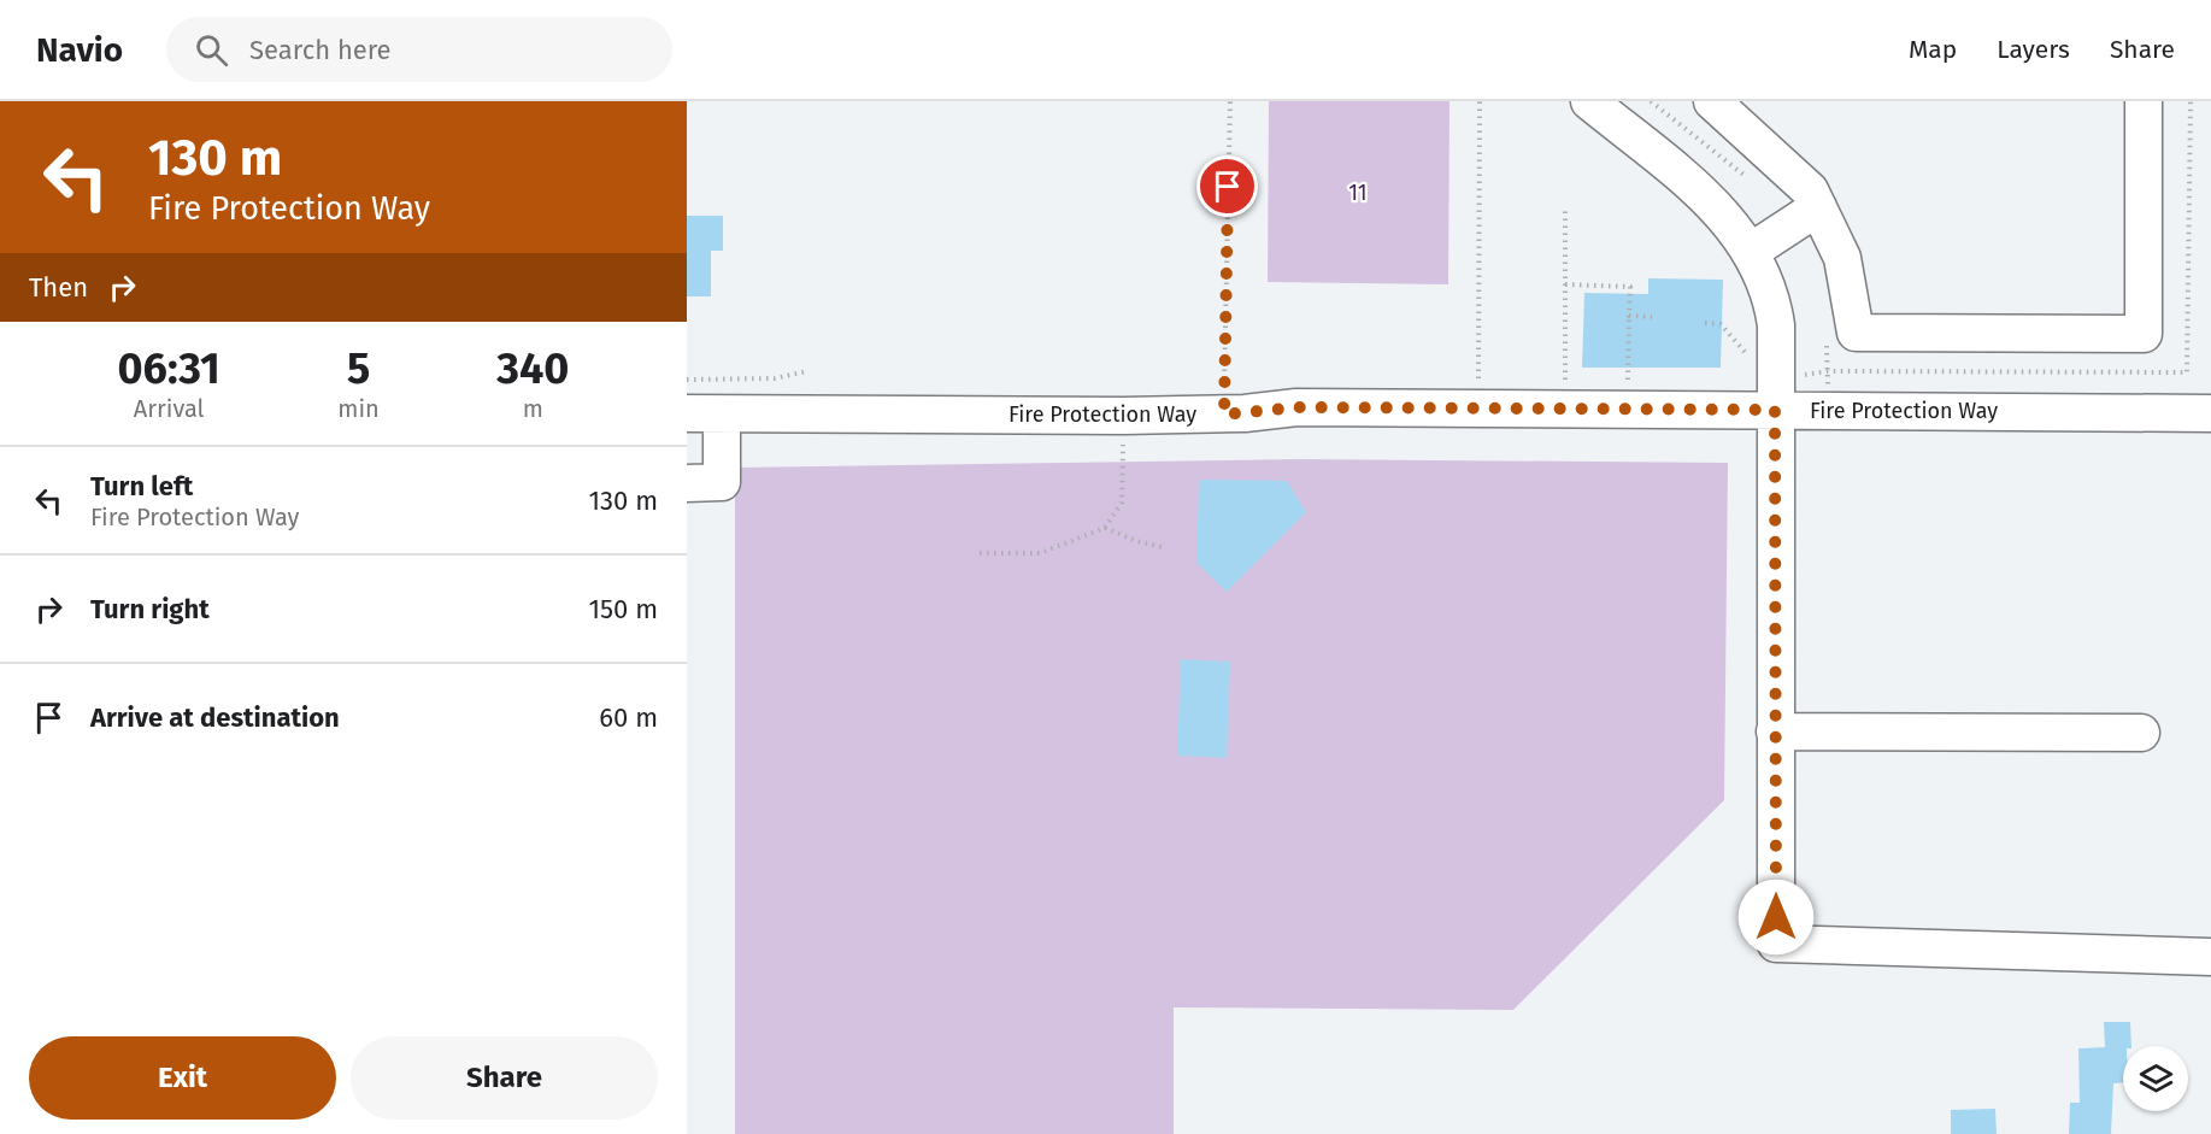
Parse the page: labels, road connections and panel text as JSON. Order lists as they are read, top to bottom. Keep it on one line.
{"streets":{"lane":["Fire Protection Way"]},"parks":["11"],"page":{"header":"Navio","search":"Search here","nav":["Map","Layers","Share"],"turn":["130 m","Fire Protection Way"],"then":"Then","eta":["06:31","Arrival","5","min","340","m"],"list":[{"name":"Turn left","note":"Fire Protection Way","value":"130 m"},{"name":"Turn right","value":"150 m"},{"name":"Arrive at destination","value":"60 m"}],"buttons":["Exit","Share"]}}
